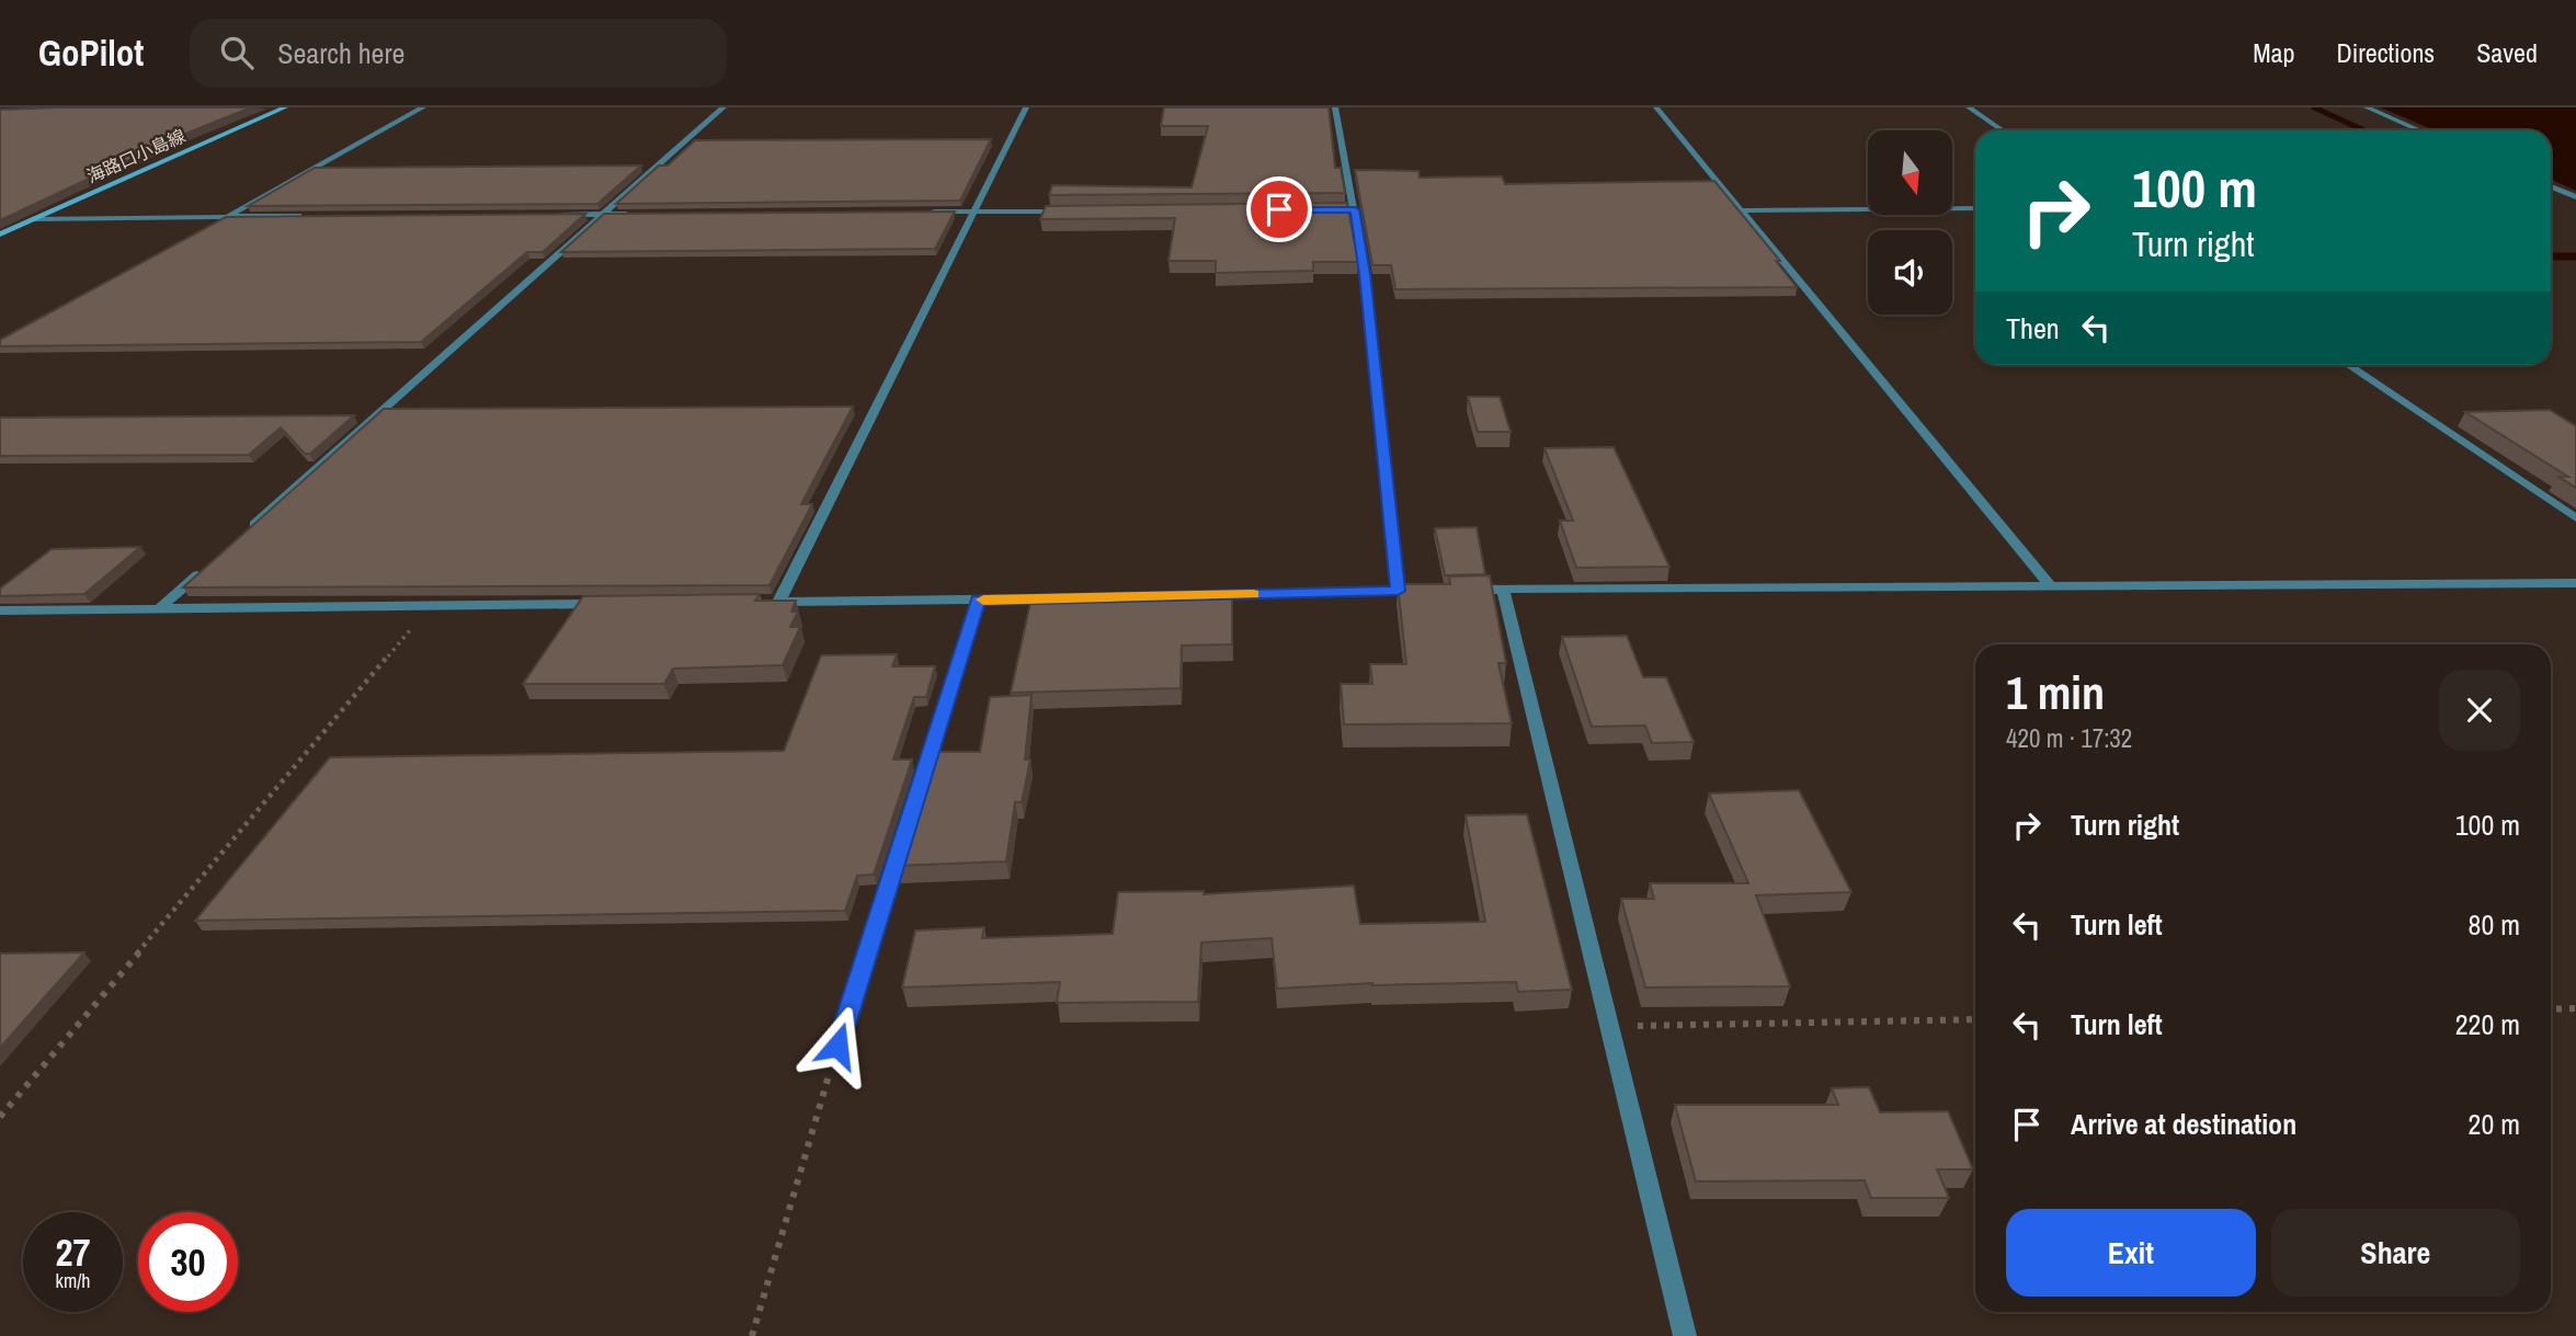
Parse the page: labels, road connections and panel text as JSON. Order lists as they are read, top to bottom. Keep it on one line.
{"streets":{"main road":["海路口小島線"]},"north":"bottom","page":{"header":"GoPilot","search":"Search here","nav":["Map","Directions","Saved"],"turn":["100 m","Turn right"],"then":"Then","heading":["1 min","420 m · 17:32"],"list":[{"name":"Turn right","value":"100 m"},{"name":"Turn left","value":"80 m"},{"name":"Turn left","value":"220 m"},{"name":"Arrive at destination","value":"20 m"}],"buttons":["Exit","Share"],"speed":"27 km/h","limit":"30"}}
